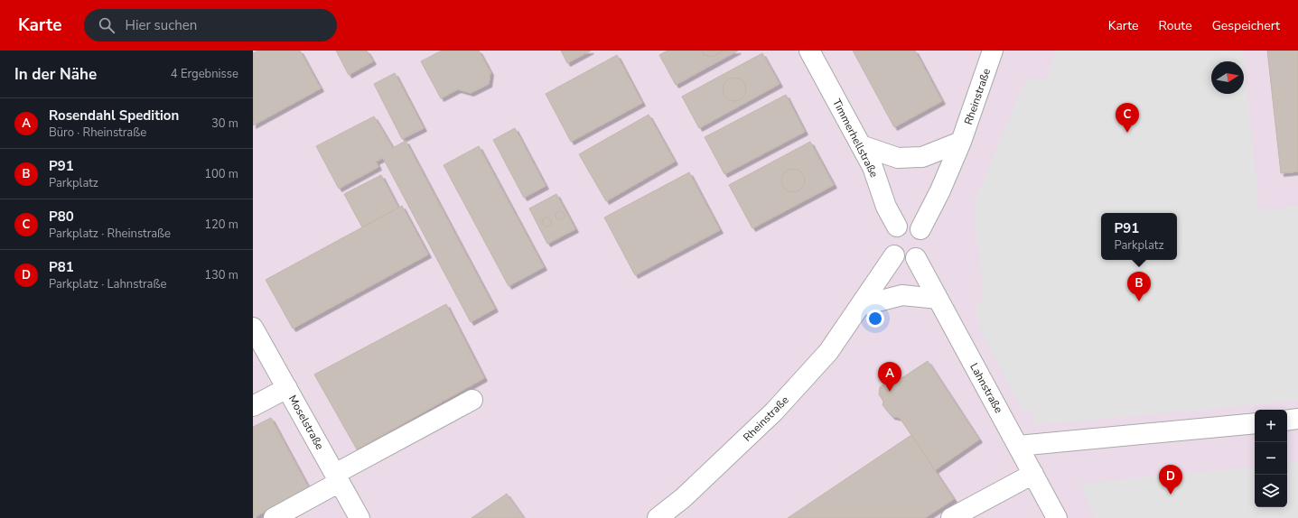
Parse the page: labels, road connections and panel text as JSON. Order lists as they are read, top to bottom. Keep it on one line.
{"streets":{"street":["Rheinstraße","Timmerhellstraße","Lahnstraße","Moselstraße"]},"crossings":[["Rheinstraße","Timmerhellstraße"],["Rheinstraße","Lahnstraße"],["Timmerhellstraße","Lahnstraße"]],"north":"right","page":{"header":"Karte","search":"Hier suchen","nav":["Karte","Route","Gespeichert"],"heading":["In der Nähe","4 Ergebnisse"],"list":[{"mark":"A","name":"Rosendahl Spedition","note":"Büro · Rheinstraße","value":"30 m"},{"mark":"B","name":"P91","note":"Parkplatz","value":"100 m"},{"mark":"C","name":"P80","note":"Parkplatz · Rheinstraße","value":"120 m"},{"mark":"D","name":"P81","note":"Parkplatz · Lahnstraße","value":"130 m"}],"pins":["C","B","A","D"],"popup":["P91","Parkplatz"],"map_buttons":["+","−"]}}
